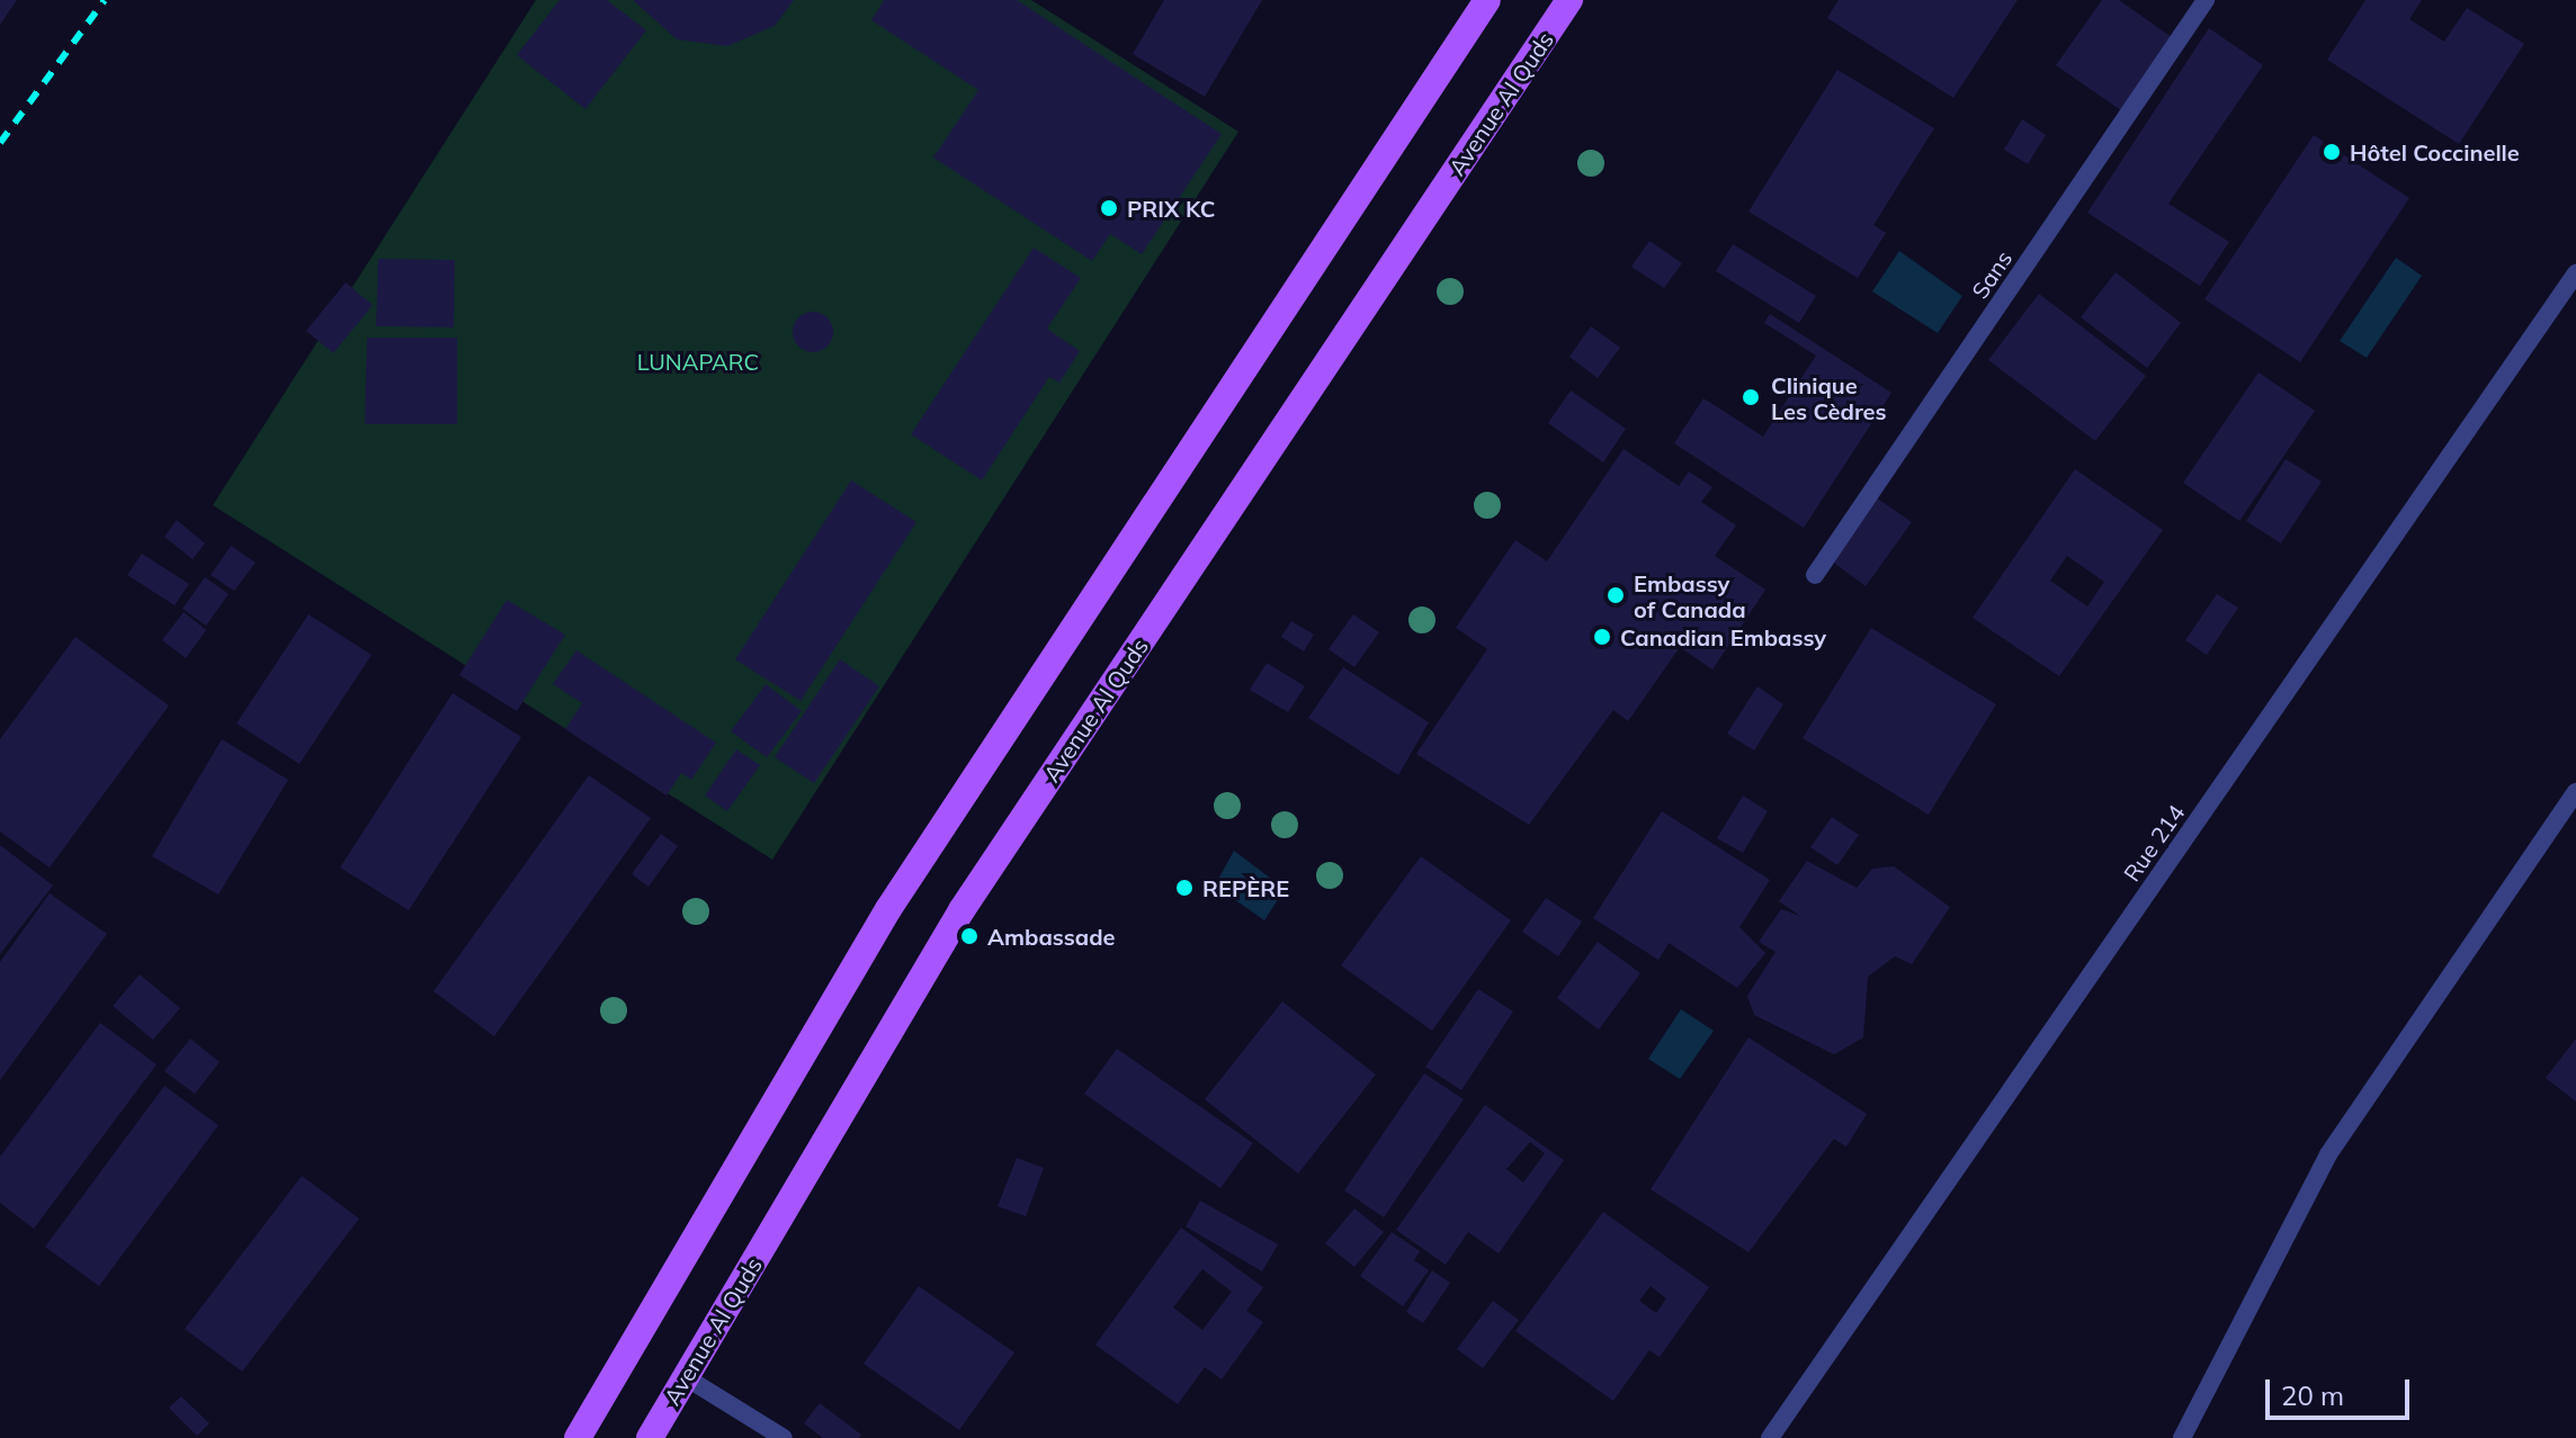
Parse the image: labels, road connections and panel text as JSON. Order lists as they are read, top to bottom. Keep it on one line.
{"streets":{"main road":["Avenue Al Quds"],"street":["Sans","Rue 214"]},"parks":["LUNAPARC"],"places":["Hôtel Coccinelle","PRIX KC","Clinique Les Cèdres","Embassy of Canada","Canadian Embassy","REPÈRE","Ambassade"],"scale_bar":"20 m"}
